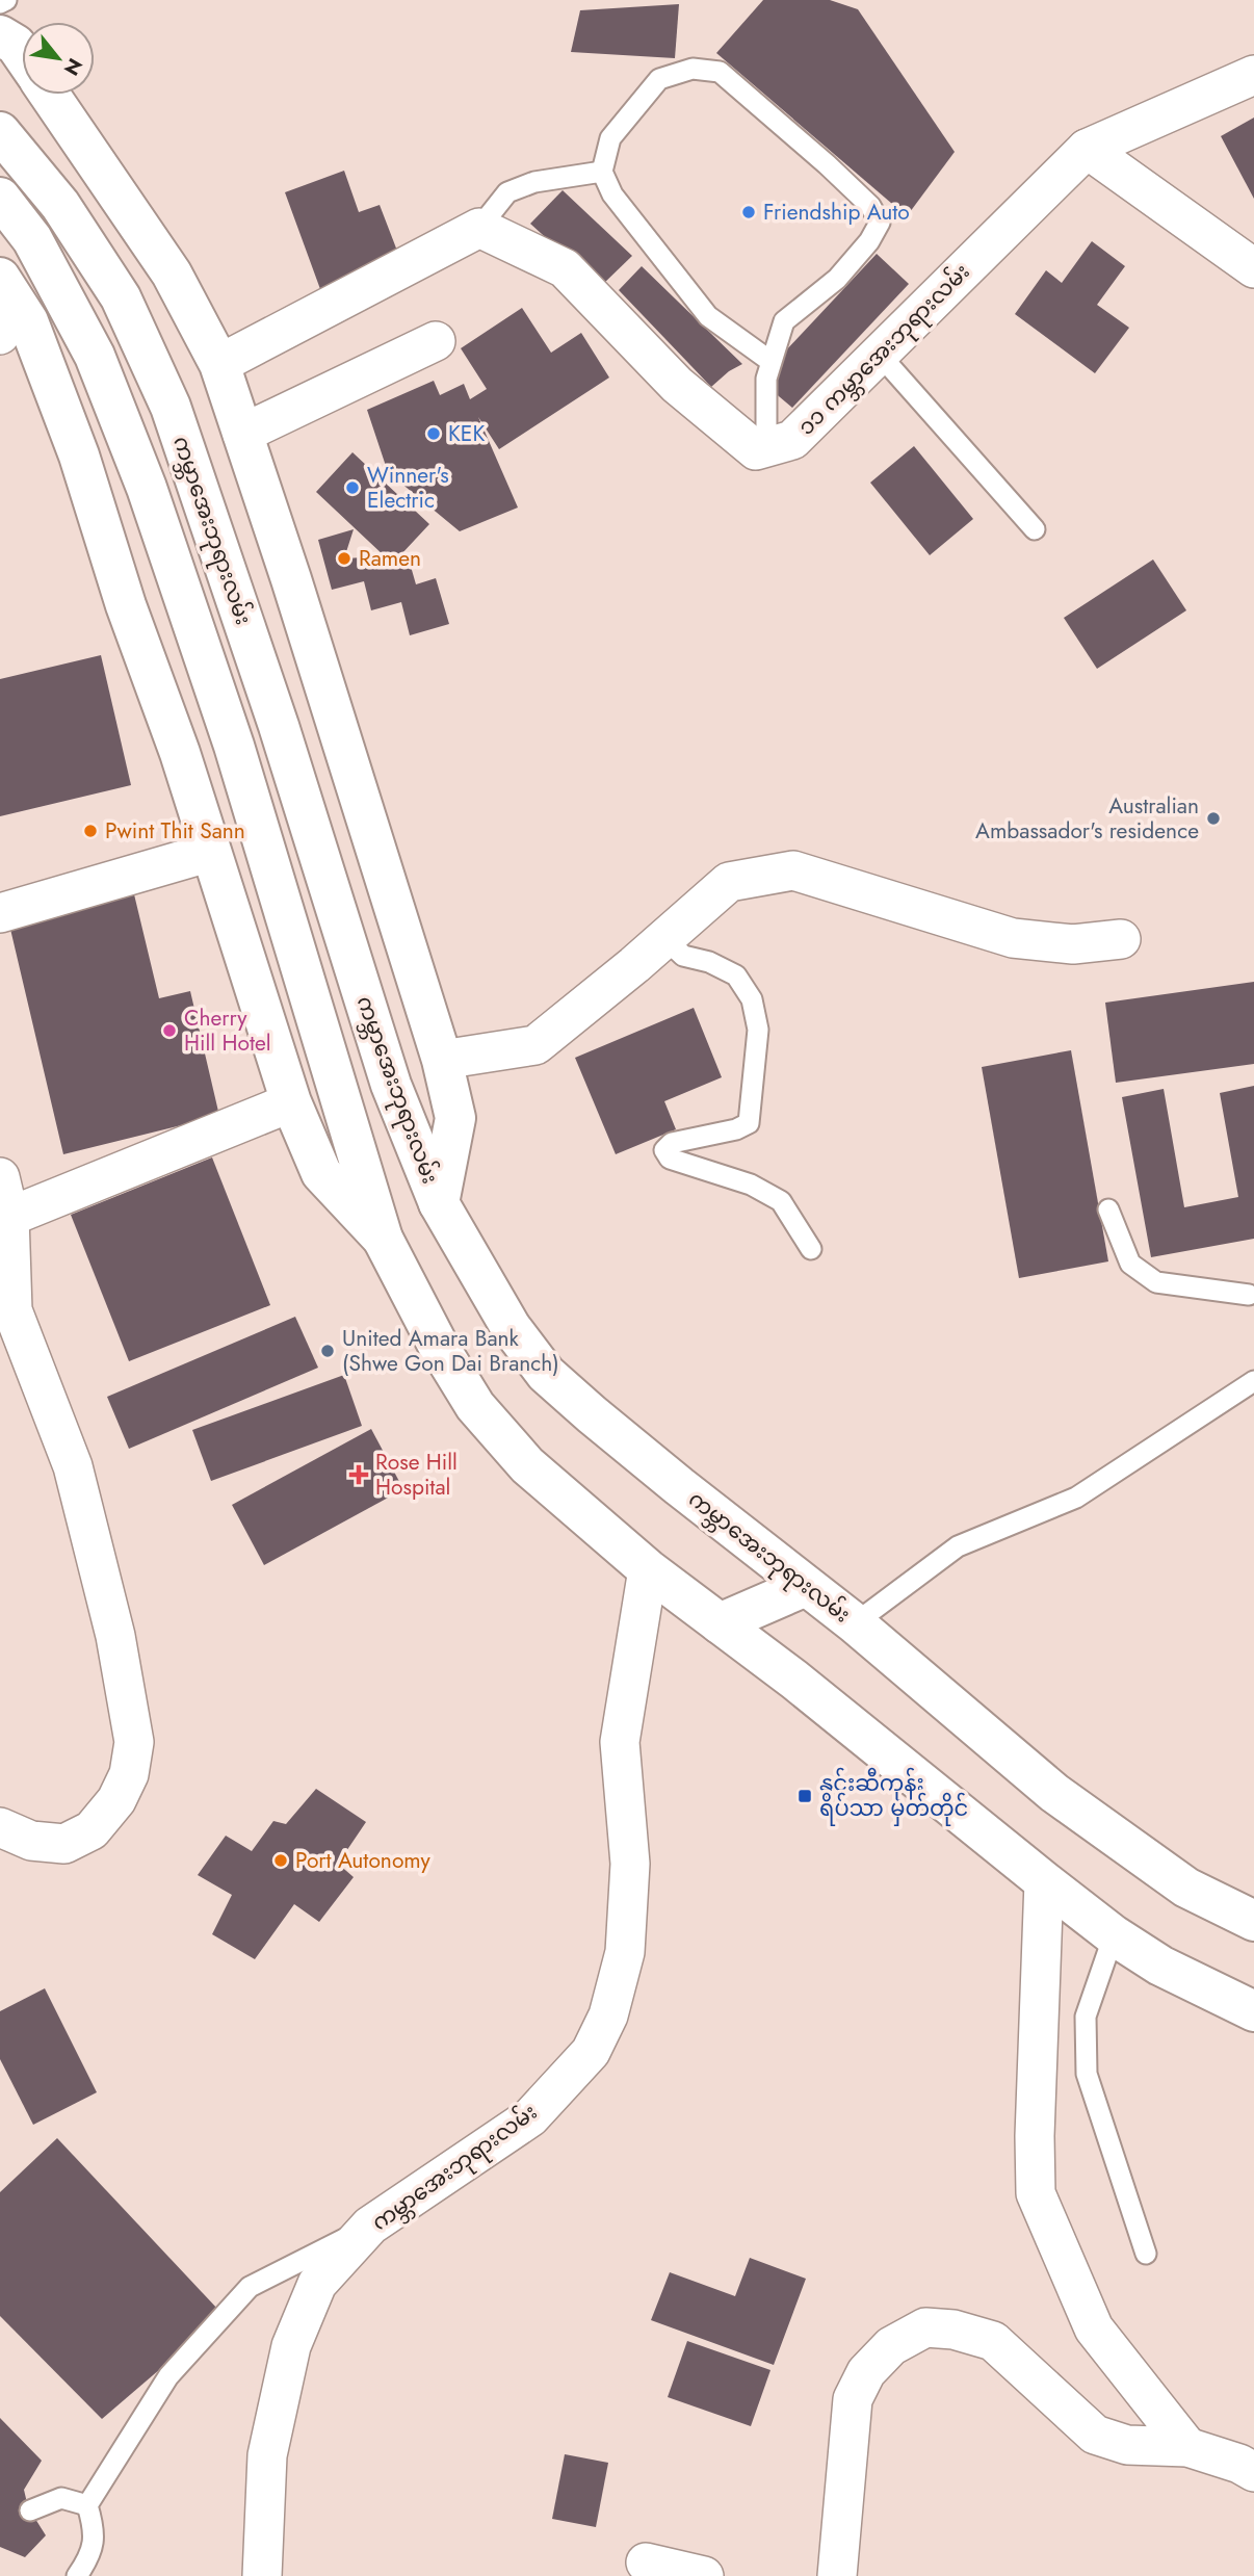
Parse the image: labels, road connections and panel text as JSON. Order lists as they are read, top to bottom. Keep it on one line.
{"streets":{"main road":["ကမ္ဘာအေးဘုရားလမ်း"],"street":["၁၁ ကမ္ဘာအေးဘုရားလမ်း"]},"places":{"other":["Friendship Auto","KEK","Winner's Electric","Ramen","Australian Ambassador's residence","Pwint Thit Sann","Cherry Hill Hotel","United Amara Bank (Shwe Gon Dai Branch)","Port Autonomy"],"health":["Rose Hill Hospital"],"transit":["နှင်းဆီကုန်း ရိပ်သာ မှတ်တိုင်"]},"north":"bottom right"}
